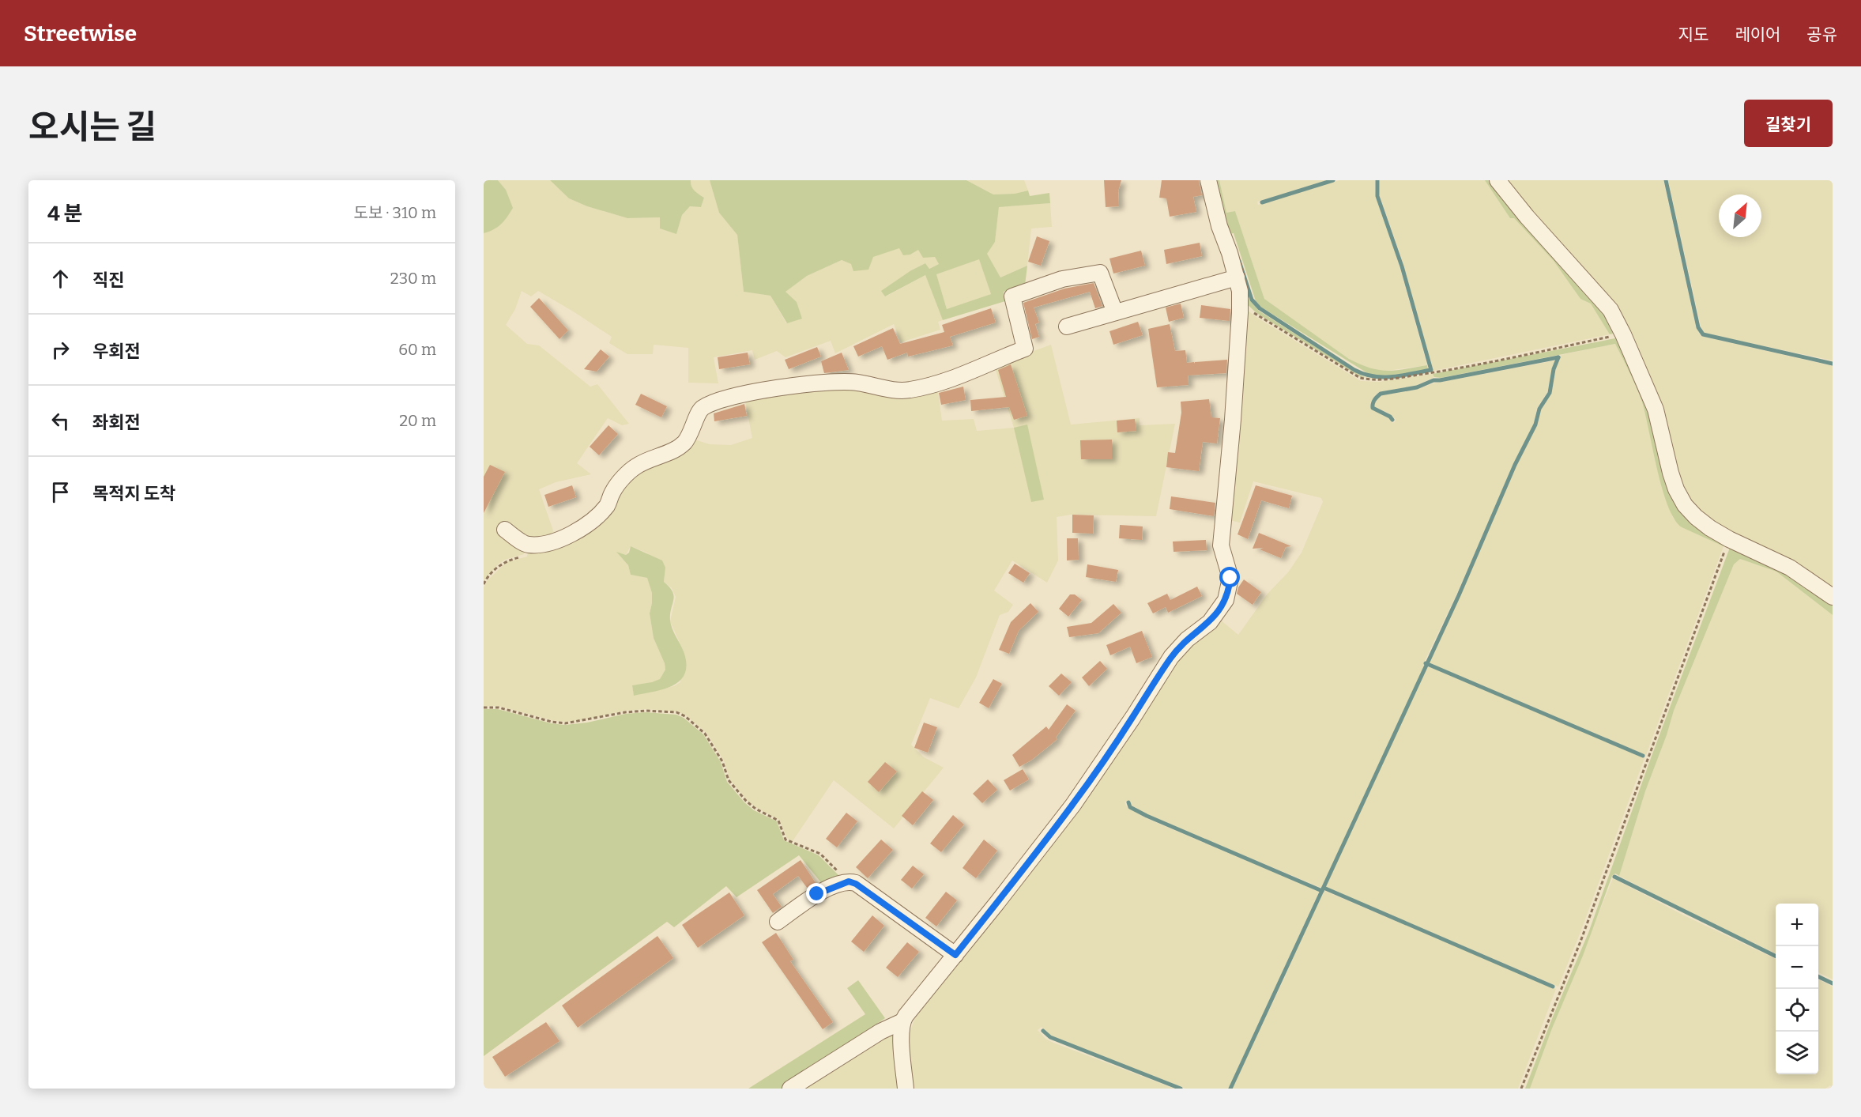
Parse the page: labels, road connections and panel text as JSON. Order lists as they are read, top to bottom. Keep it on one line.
{"north":"top right","page":{"header":"Streetwise","nav":["지도","레이어","공유"],"title":"오시는 길","buttons":"길찾기","heading":["4 분","도보 · 310 m"],"list":[["직진","230 m"],["우회전","60 m"],["좌회전","20 m"],"목적지 도착"],"map_buttons":["+","−"]}}
